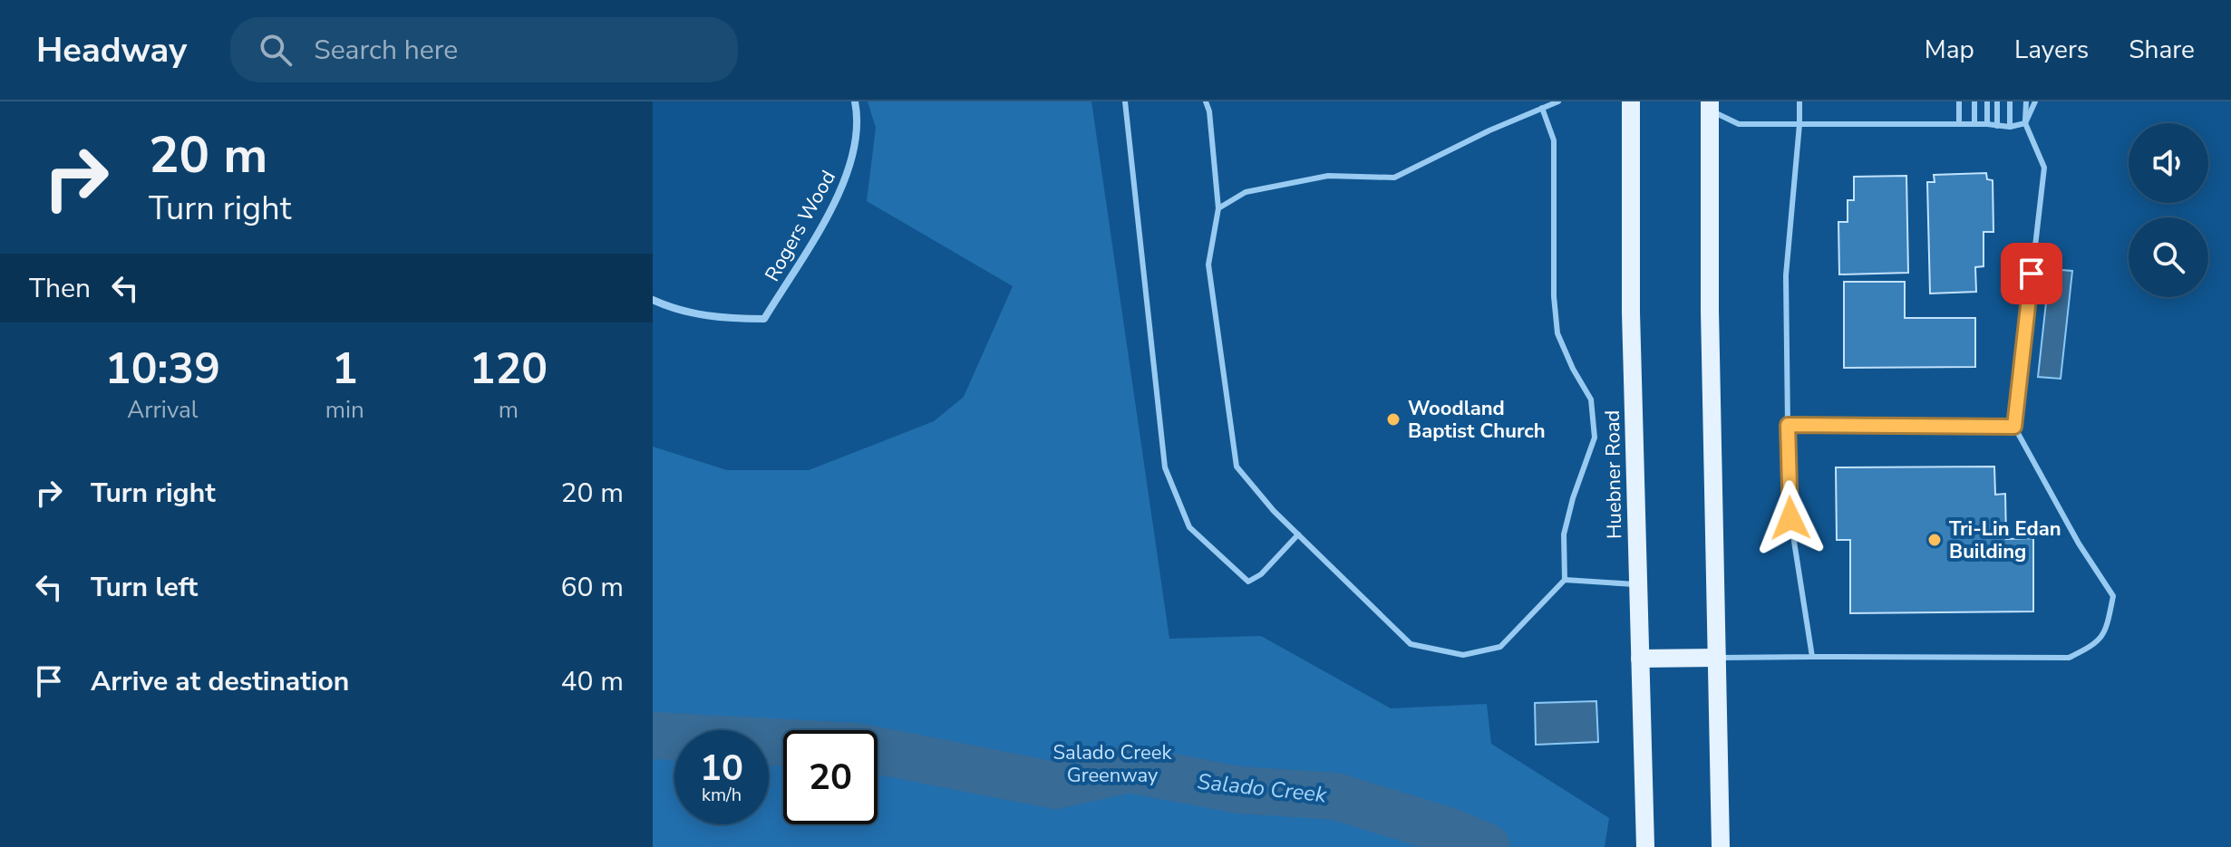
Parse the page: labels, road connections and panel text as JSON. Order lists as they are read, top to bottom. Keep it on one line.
{"streets":{"main road":["Huebner Road"],"street":["Rogers Wood"]},"water":["Salado Creek"],"parks":["Salado Creek Greenway"],"places":["Woodland Baptist Church","Tri-Lin Edan Building"],"page":{"header":"Headway","search":"Search here","nav":["Map","Layers","Share"],"turn":["20 m","Turn right"],"then":"Then","eta":["10:39","Arrival","1","min","120","m"],"list":[{"name":"Turn right","value":"20 m"},{"name":"Turn left","value":"60 m"},{"name":"Arrive at destination","value":"40 m"}],"speed":"10 km/h","limit":"20"}}
